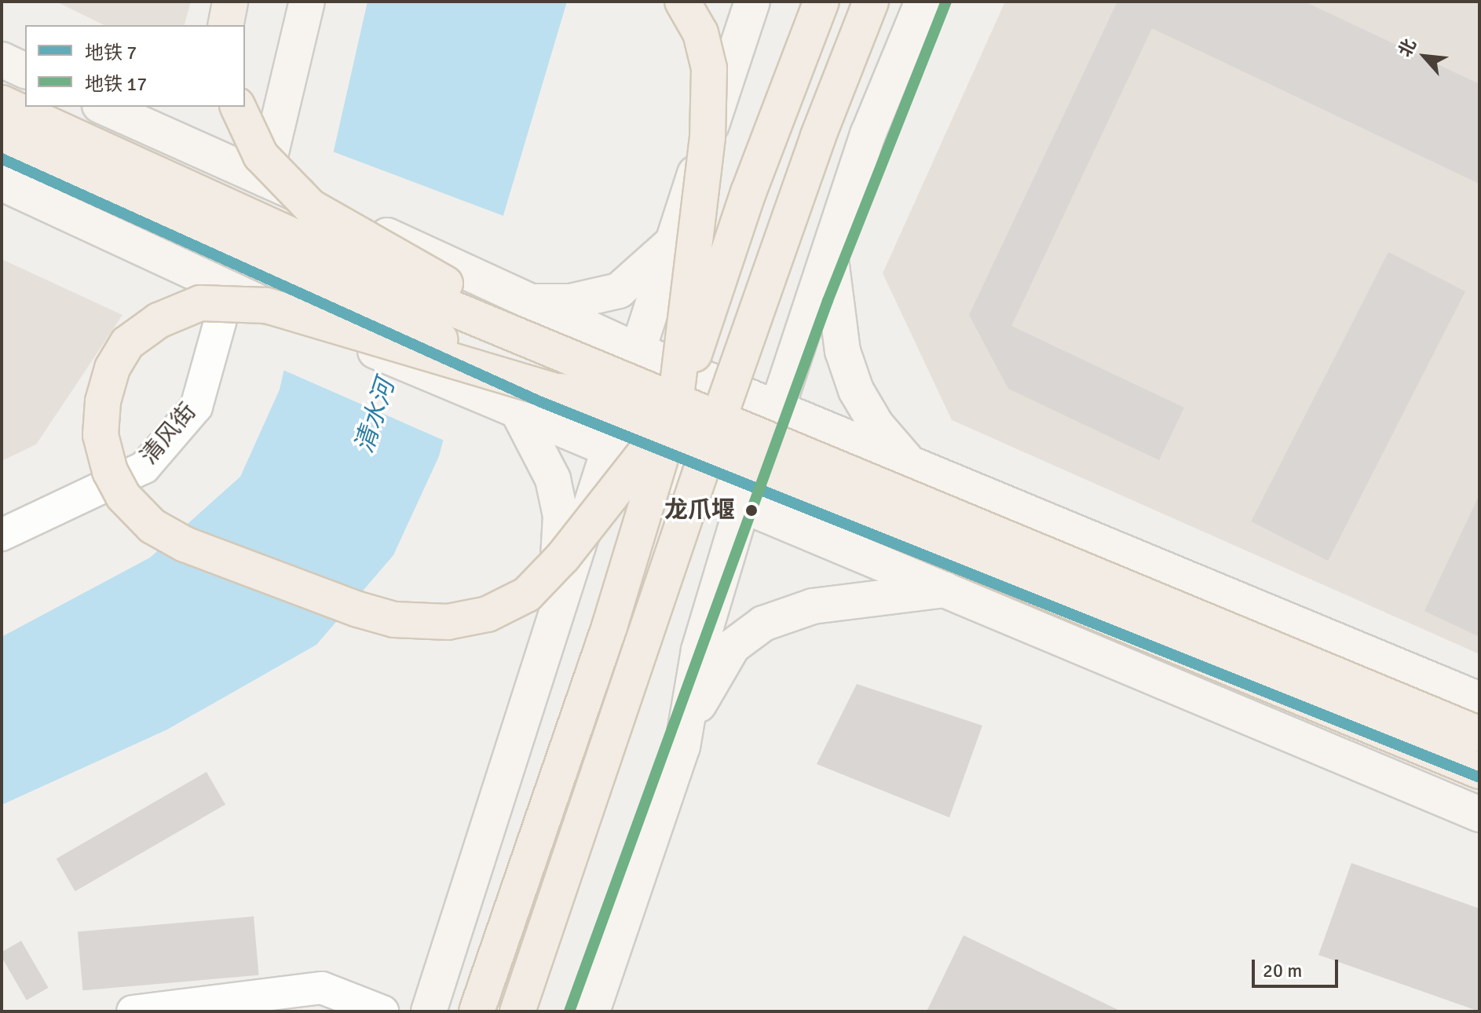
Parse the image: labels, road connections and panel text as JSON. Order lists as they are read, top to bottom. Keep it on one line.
{"streets":{"street":["清风街"]},"water":["清水河"],"places":["龙爪堰"],"lines":["metro line 17","metro line 7"],"legend":["地铁 7","地铁 17"],"scale_bar":"20 m","north":"top left"}
